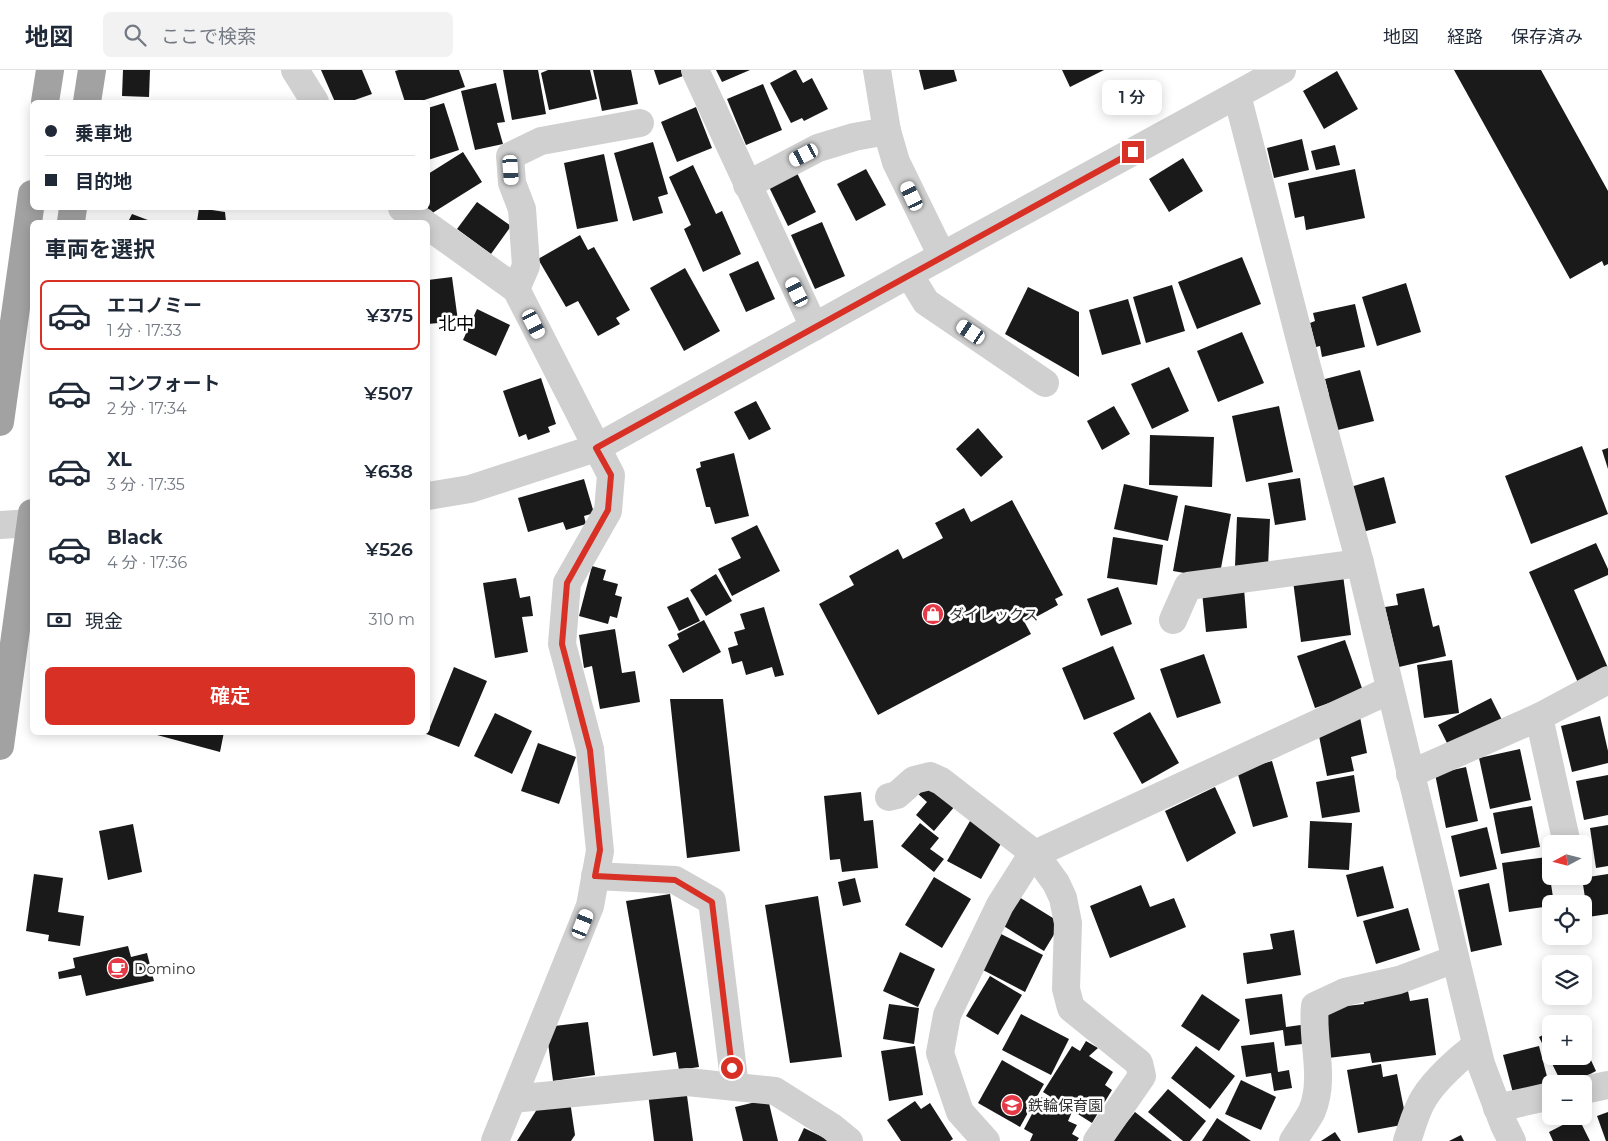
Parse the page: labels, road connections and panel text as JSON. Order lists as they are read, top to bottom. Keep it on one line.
{"districts":["北中"],"places":{"shop":["ダイレックス"],"cafe":["Domino"],"school or university":["鉄輪保育園"]},"north":"left","page":{"header":"地図","search":"ここで検索","nav":["地図","経路","保存済み"],"bubble":"1 分","banner":["乗車地","目的地"],"heading":"車両を選択","list":[{"name":"エコノミー","note":"1 分 · 17:33","value":"¥375"},{"name":"コンフォート","note":"2 分 · 17:34","value":"¥507"},{"name":"XL","note":"3 分 · 17:35","value":"¥638"},{"name":"Black","note":"4 分 · 17:36","value":"¥526"}],"pay":["現金","310 m"],"buttons":"確定","map_buttons":["+","−"]}}
